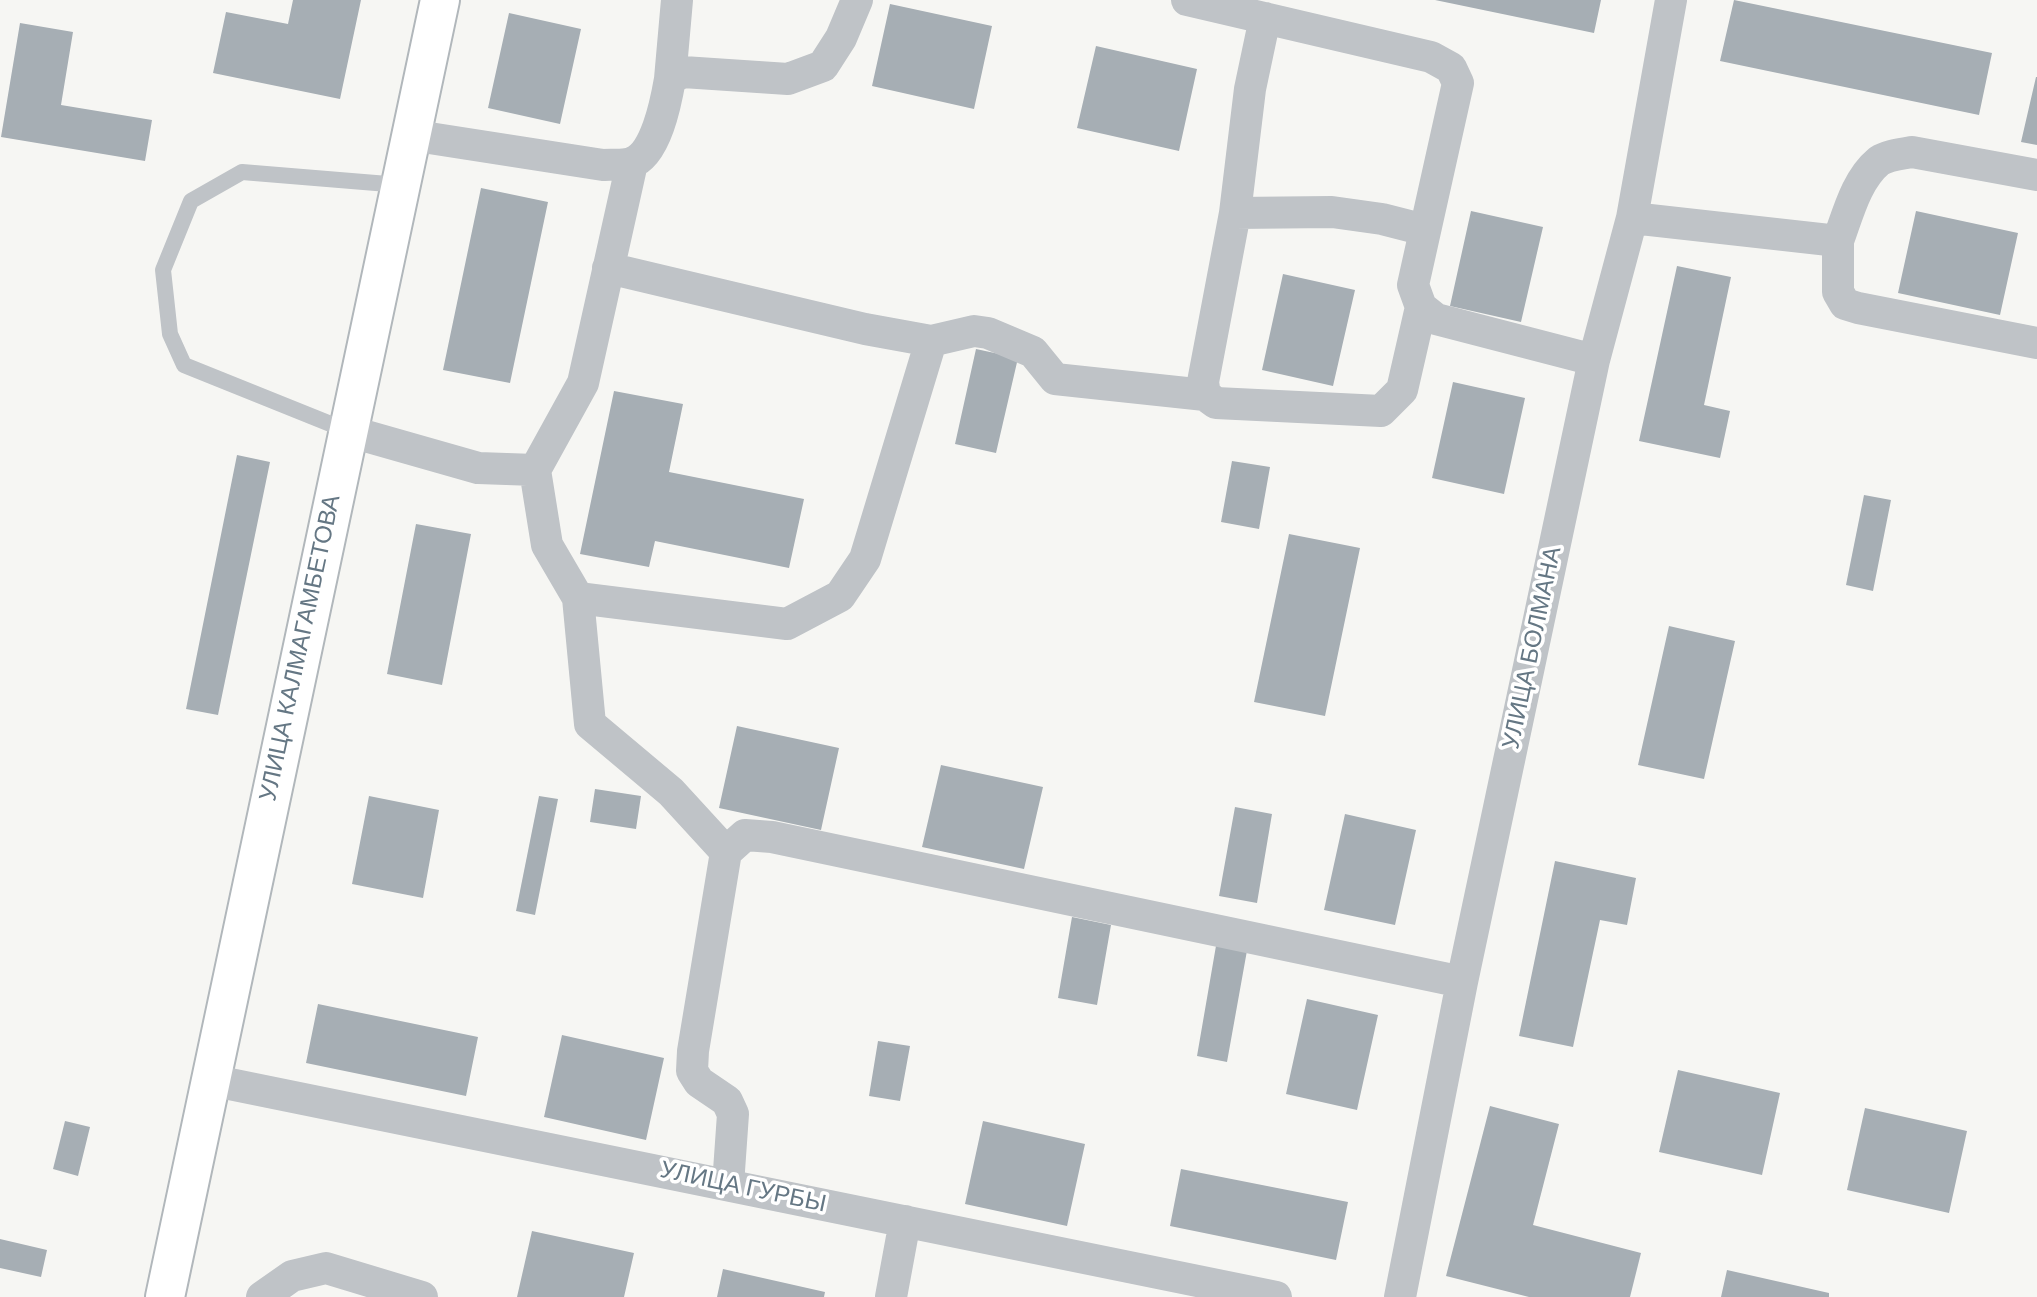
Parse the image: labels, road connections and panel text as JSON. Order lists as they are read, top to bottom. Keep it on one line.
{"streets":{"street":["УЛИЦА КАЛМАГАМБЕТОВА","УЛИЦА БОЛМАНА","УЛИЦА ГУРБЫ"]},"crossings":[["УЛИЦА КАЛМАГАМБЕТОВА","УЛИЦА ГУРБЫ"]]}
